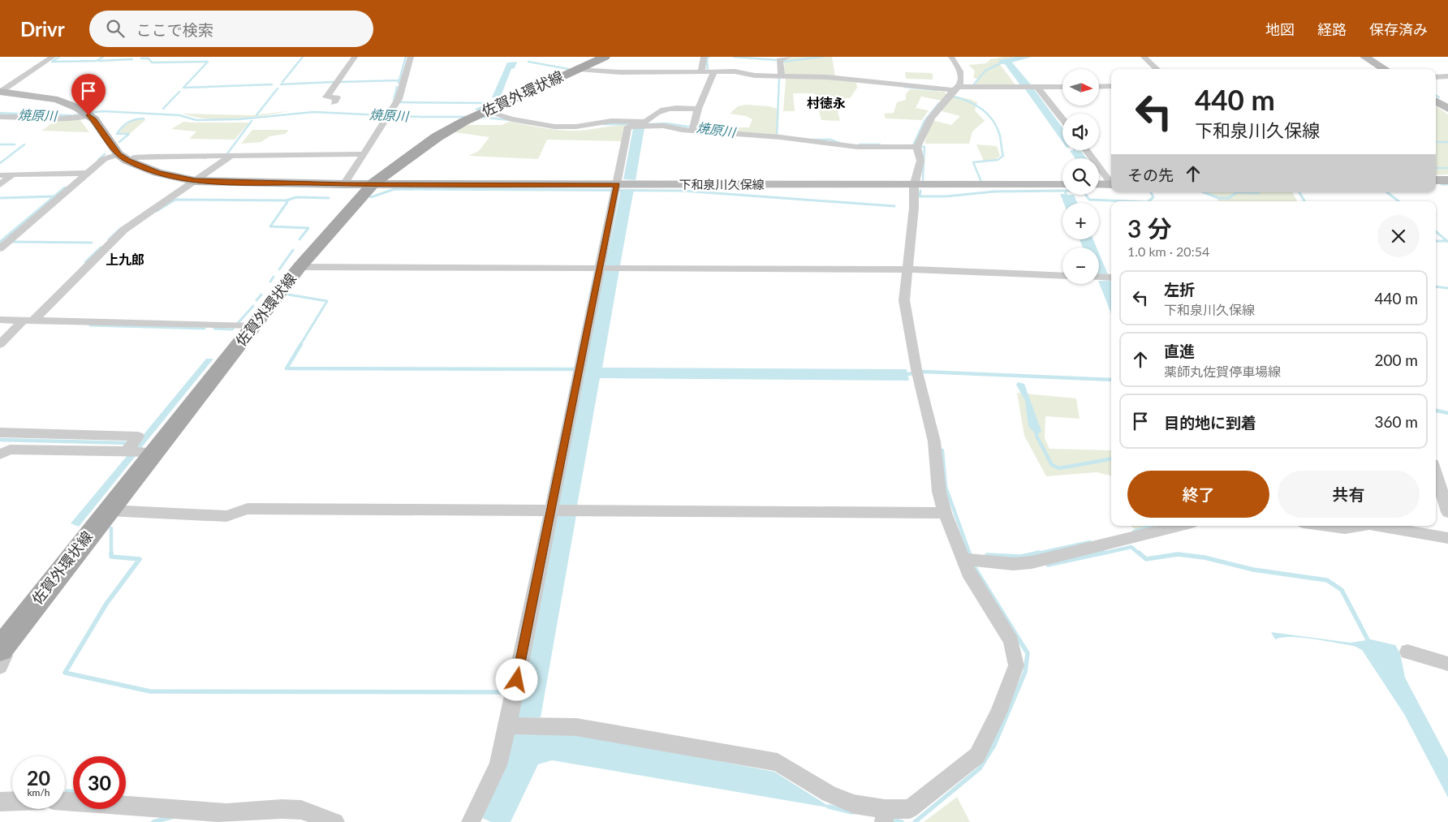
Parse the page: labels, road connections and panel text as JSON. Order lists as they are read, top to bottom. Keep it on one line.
{"streets":{"main road":["佐賀外環状線"],"street":["下和泉川久保線"]},"crossings":[["佐賀外環状線","下和泉川久保線"]],"districts":["村徳永","上九郎"],"water":["焼原川"],"north":"right","page":{"header":"Drivr","search":"ここで検索","nav":["地図","経路","保存済み"],"map_buttons":["+","−"],"turn":["440 m","下和泉川久保線"],"then":"その先","heading":["3 分","1.0 km · 20:54"],"list":[{"name":"左折","note":"下和泉川久保線","value":"440 m"},{"name":"直進","note":"薬師丸佐賀停車場線","value":"200 m"},{"name":"目的地に到着","value":"360 m"}],"buttons":["終了","共有"],"speed":"20 km/h","limit":"30"}}
